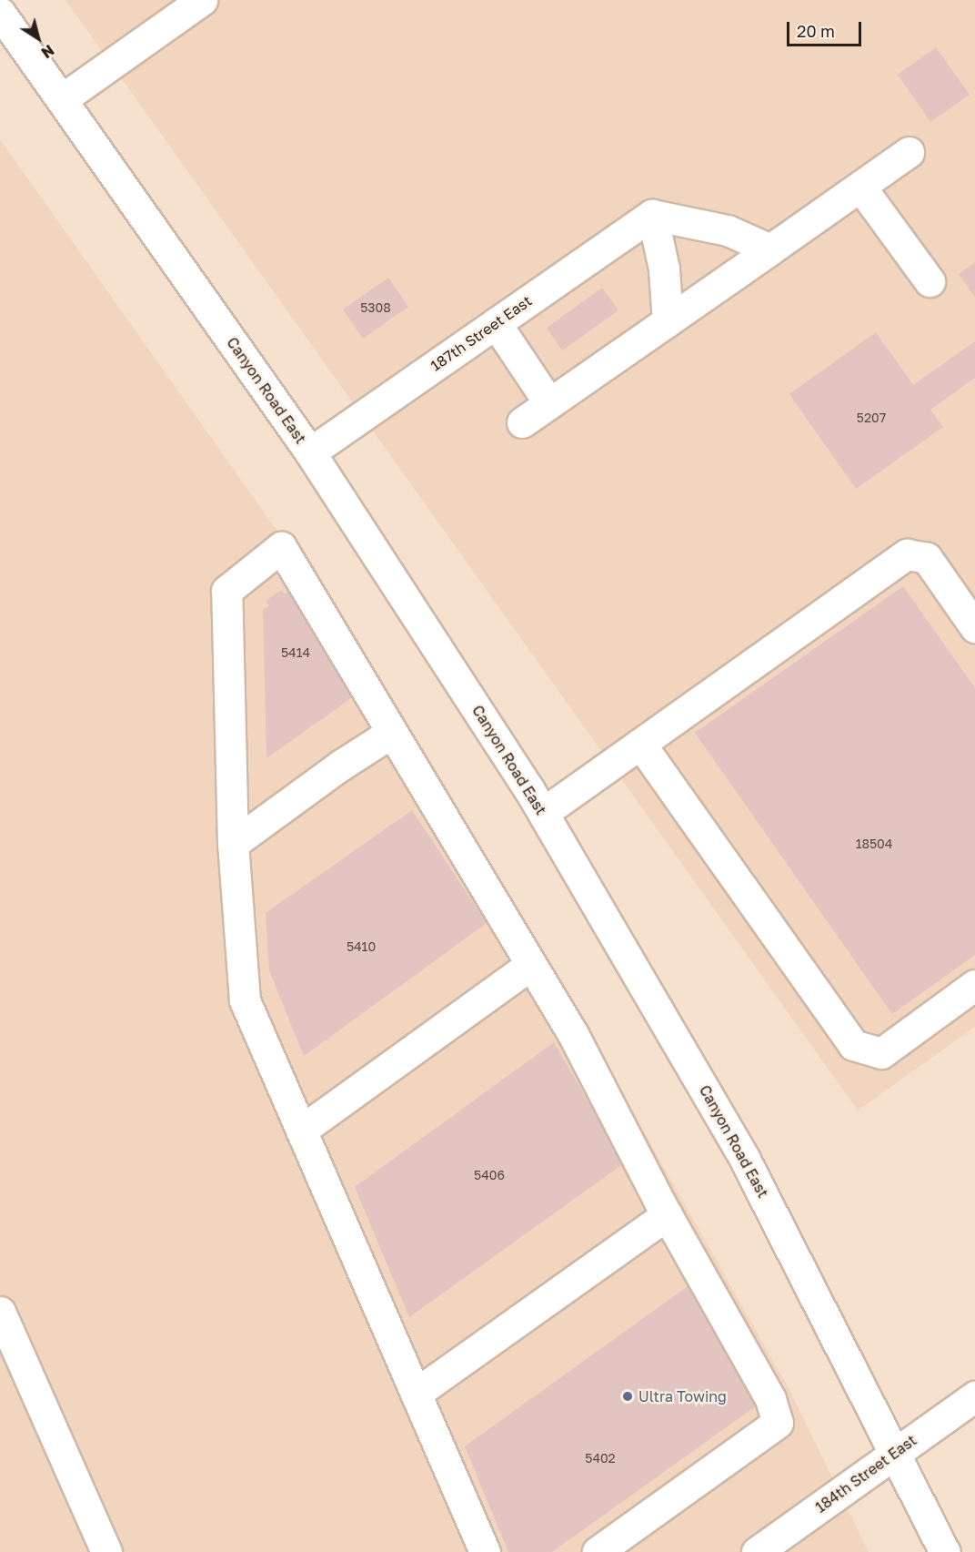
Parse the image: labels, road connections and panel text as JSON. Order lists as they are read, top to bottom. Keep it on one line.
{"streets":{"main road":["187th Street East","Canyon Road East","184th Street East"]},"crossings":[["187th Street East","Canyon Road East"],["Canyon Road East","184th Street East"]],"places":["Ultra Towing"],"house_numbers":["5308","5207","5414","18504","5410","5406","5402"],"scale_bar":"20 m","north":"bottom right"}
